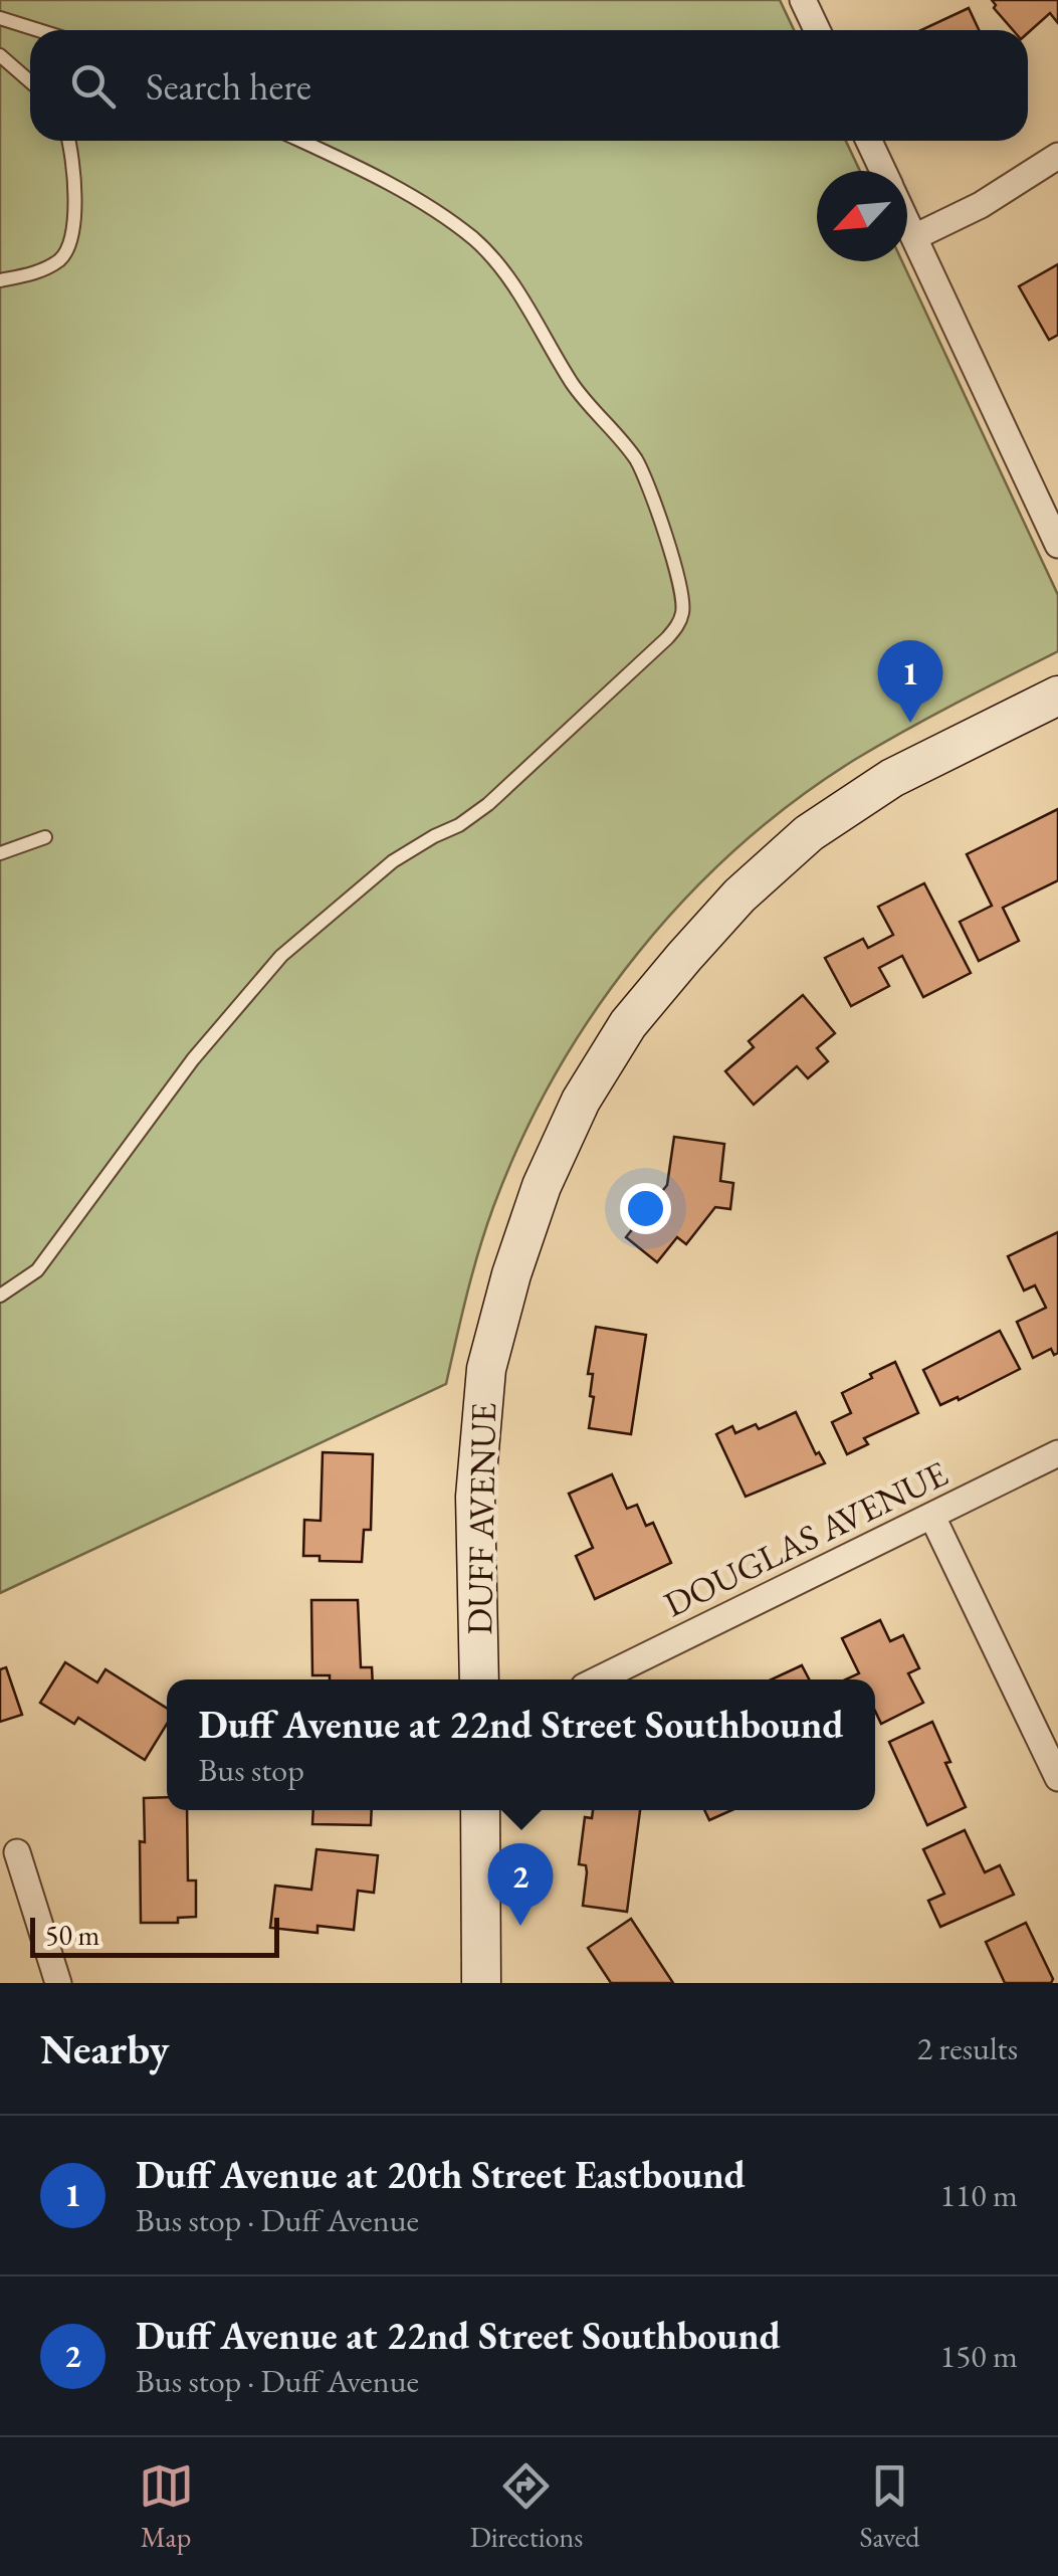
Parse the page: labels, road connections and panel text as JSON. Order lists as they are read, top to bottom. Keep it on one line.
{"streets":{"main road":["DUFF AVENUE"],"street":["DOUGLAS AVENUE"]},"scale_bar":"50 m","north":"bottom left","page":{"search":"Search here","pins":["1","2"],"popup":["Duff Avenue at 22nd Street Southbound","Bus stop"],"scale":"50 m","heading":["Nearby","2 results"],"list":[{"mark":"1","name":"Duff Avenue at 20th Street Eastbound","note":"Bus stop · Duff Avenue","value":"110 m"},{"mark":"2","name":"Duff Avenue at 22nd Street Southbound","note":"Bus stop · Duff Avenue","value":"150 m"}],"nav":["Map","Directions","Saved"]}}
